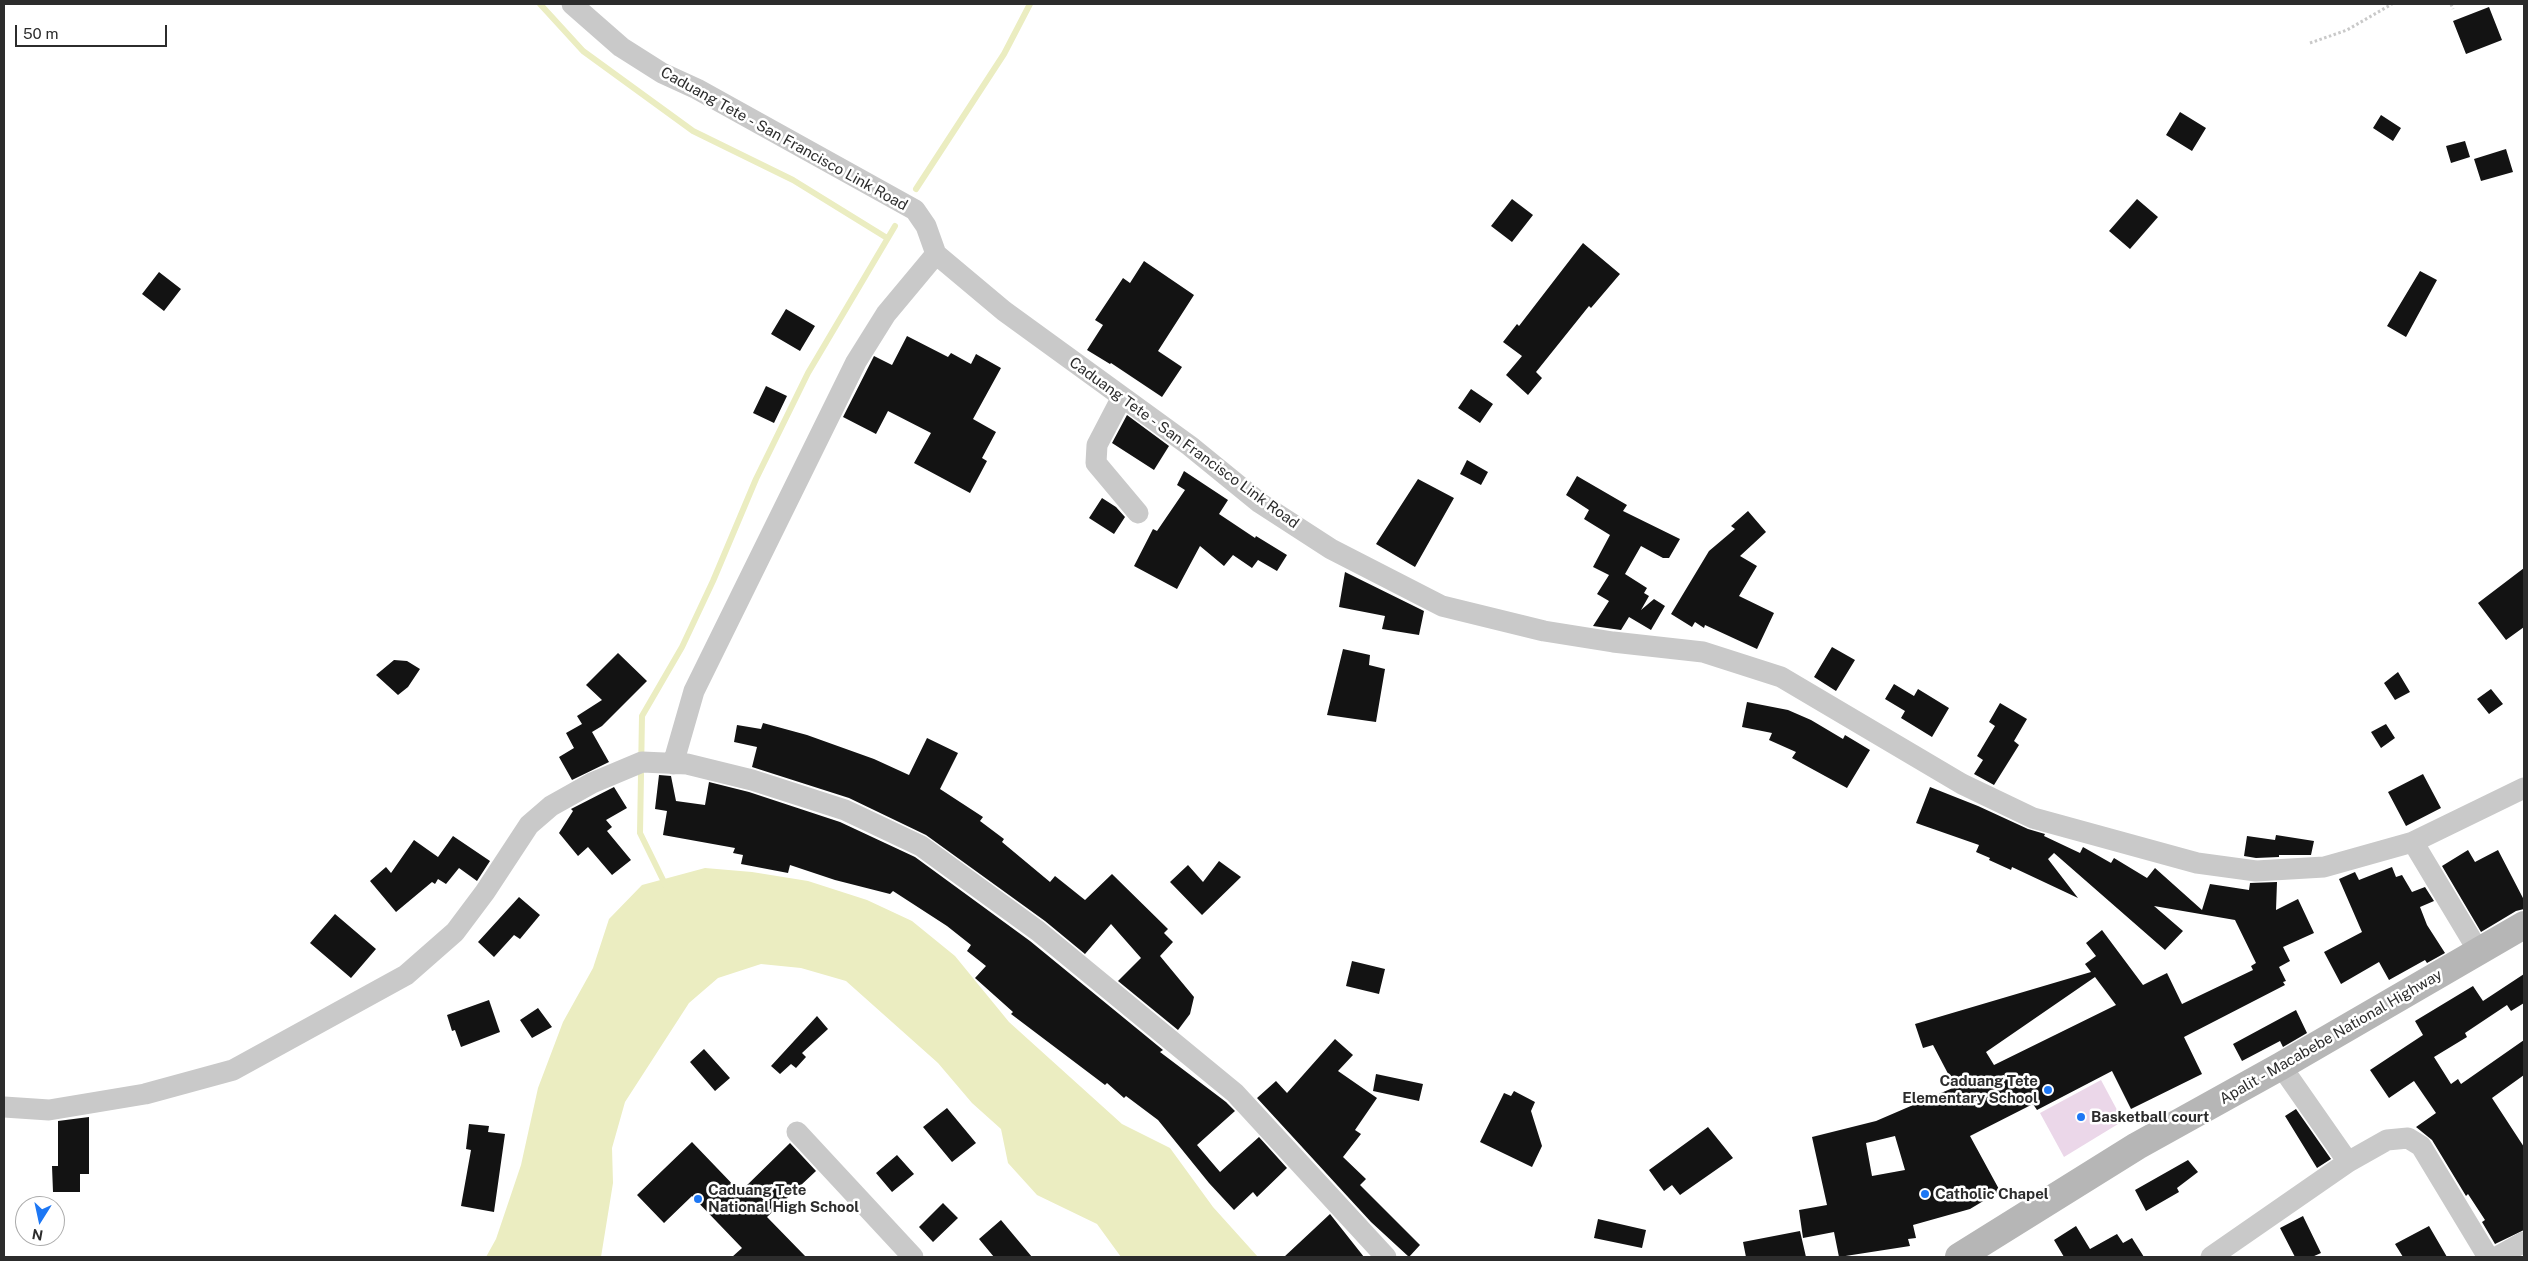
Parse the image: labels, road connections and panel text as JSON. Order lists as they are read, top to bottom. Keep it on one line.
{"streets":{"main road":["Apalit - Macabebe National Highway"],"street":["Caduang Tete - San Francisco Link Road"]},"places":["Caduang Tete Elementary School","Basketball court","Catholic Chapel","Caduang Tete National High School"],"scale_bar":"50 m","north":"bottom"}
